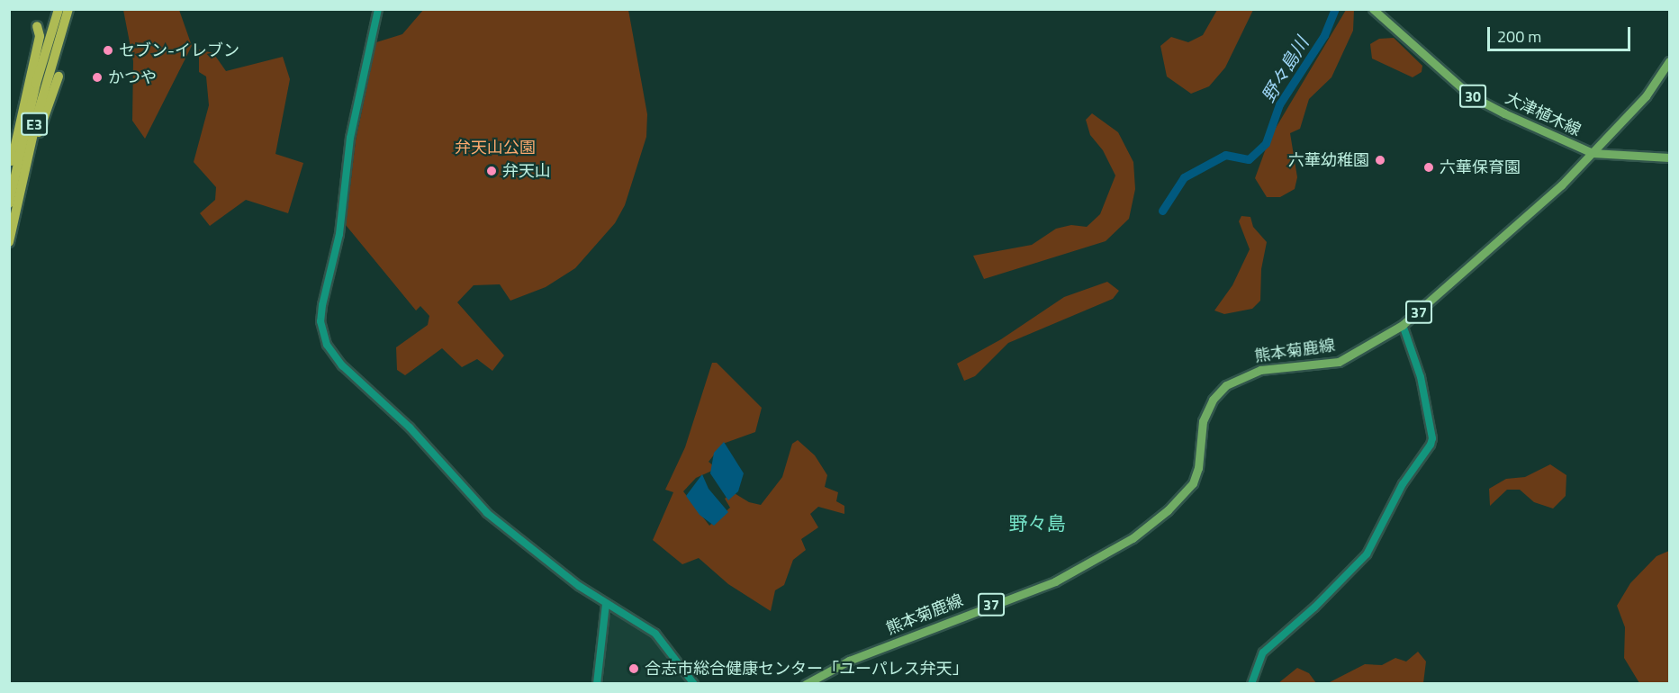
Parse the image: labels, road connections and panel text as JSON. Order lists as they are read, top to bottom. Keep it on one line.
{"streets":{"highway":["E3"],"main road":["30","大津植木線","37","熊本菊鹿線"]},"crossings":[["大津植木線","熊本菊鹿線"]],"districts":["野々島"],"water":["野々島川"],"parks":["弁天山公園"],"places":["セブン-イレブン","かつや","六華幼稚園","六華保育園","弁天山","合志市総合健康センター「ユーパレス弁天」"],"scale_bar":"200 m"}
